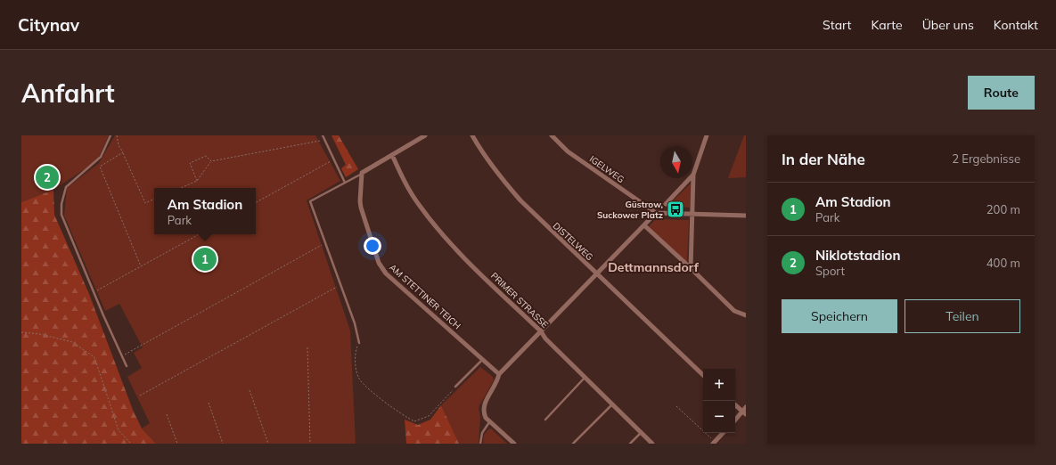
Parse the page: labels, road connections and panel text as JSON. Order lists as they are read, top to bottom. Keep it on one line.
{"streets":{"street":["IGELWEG","DISTELWEG","AM STETTINER TEICH","PRIMER STRASSE"]},"districts":["Dettmannsdorf"],"places":{"bus stop":["Güstrow, Suckower Platz"]},"north":"bottom","page":{"header":"Citynav","nav":["Start","Karte","Über uns","Kontakt"],"buttons":["Route",["Speichern","Teilen"]],"title":"Anfahrt","heading":["In der Nähe","2 Ergebnisse"],"pins":["2","1"],"list":[{"mark":"1","name":"Am Stadion","note":"Park","value":"200 m"},{"mark":"2","name":"Niklotstadion","note":"Sport","value":"400 m"}],"popup":["Am Stadion","Park"],"map_buttons":["+","−"]}}
